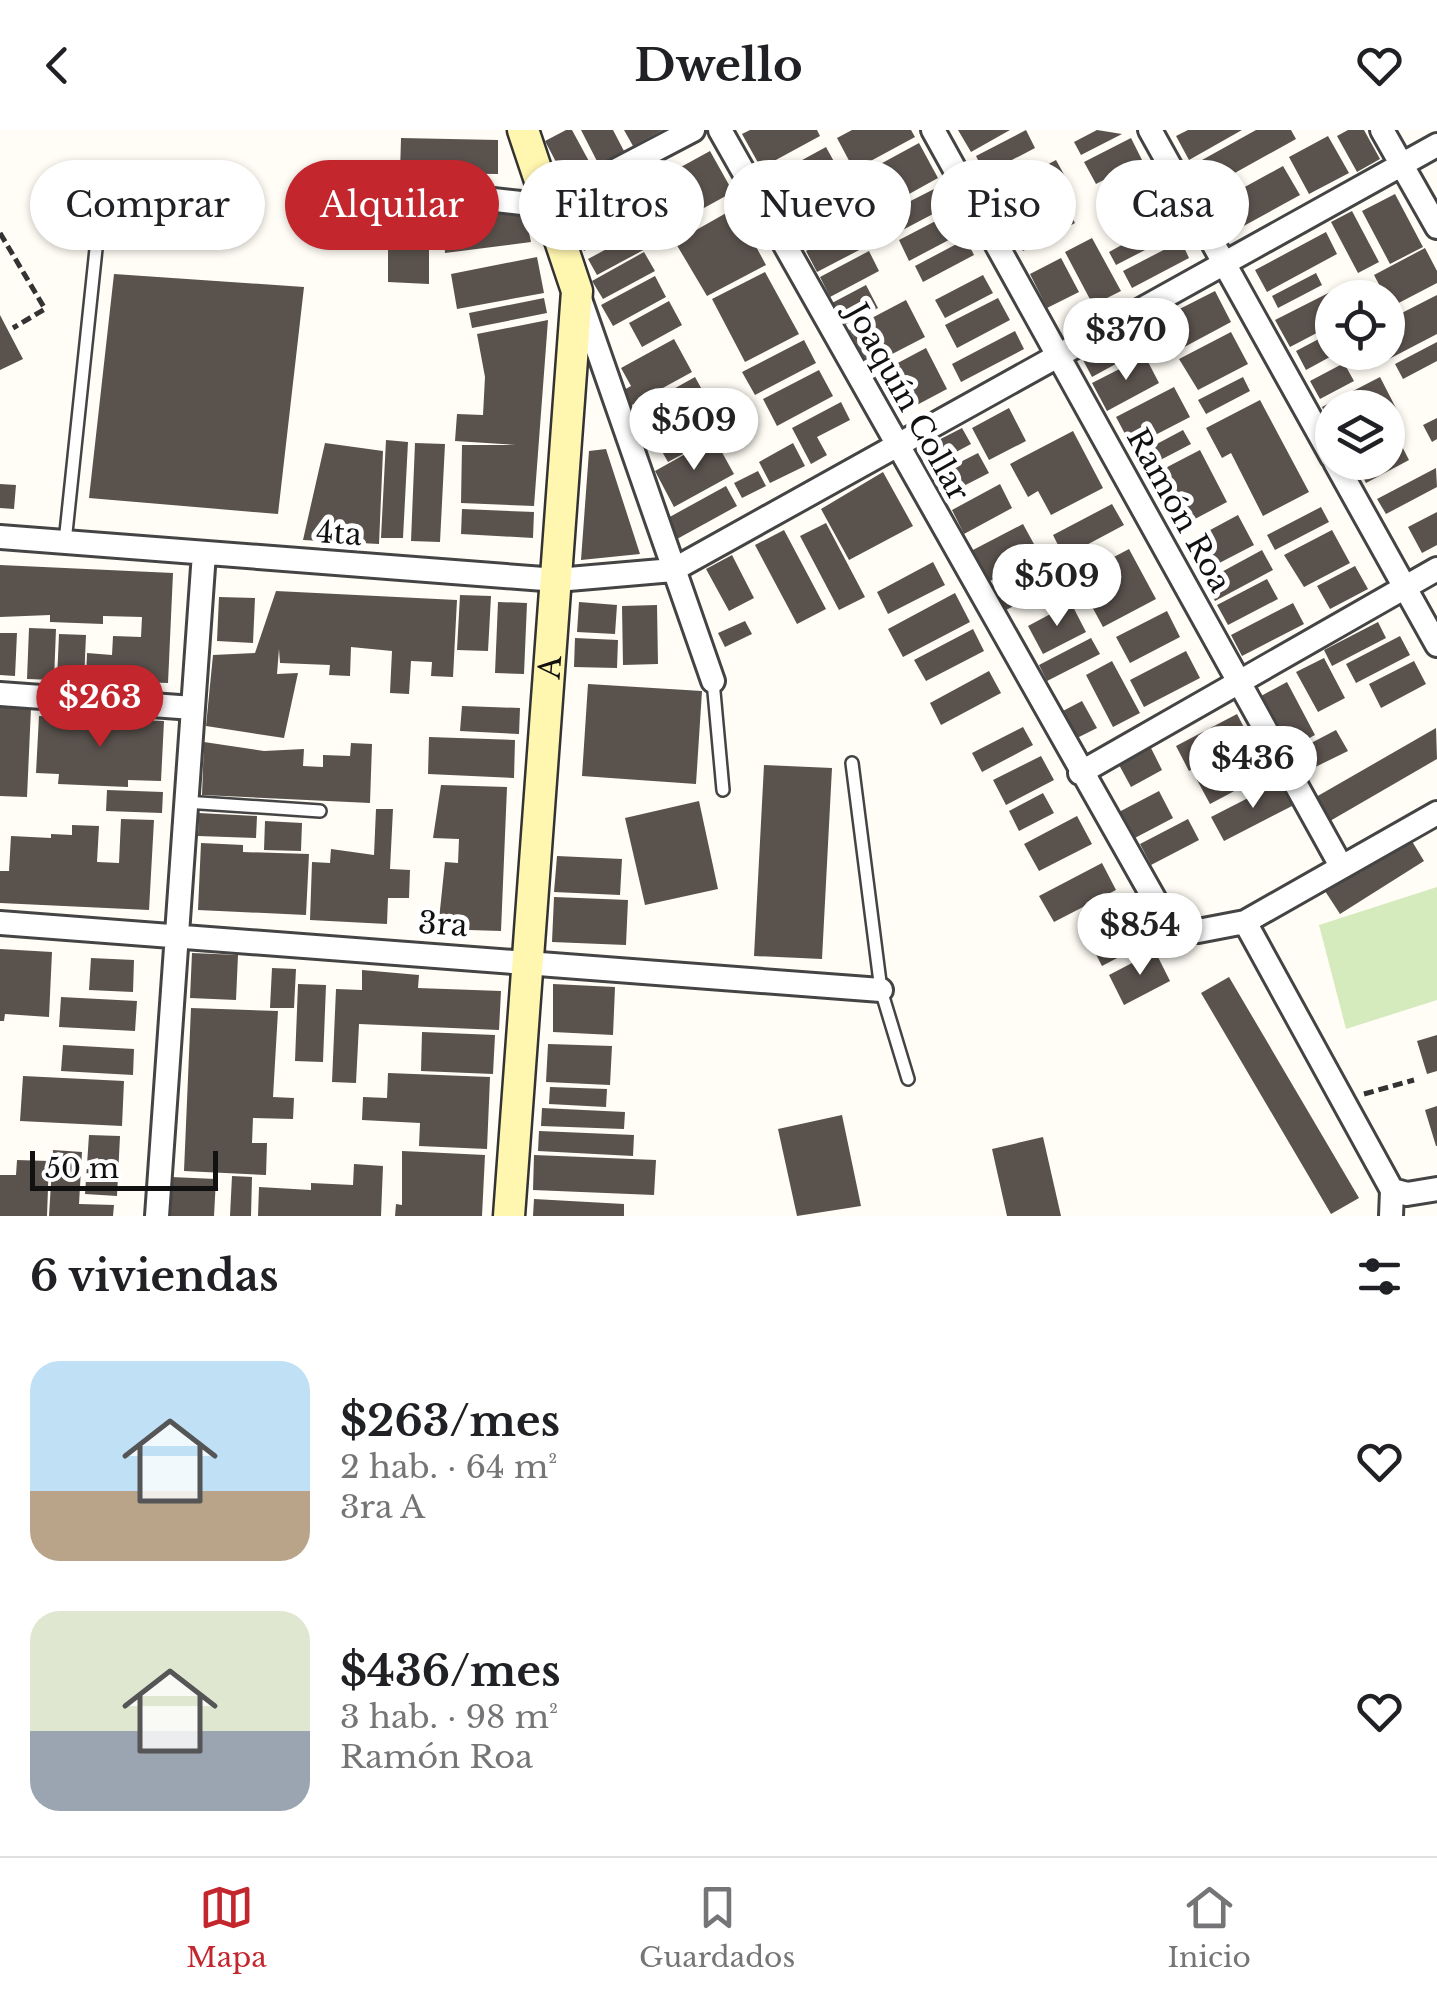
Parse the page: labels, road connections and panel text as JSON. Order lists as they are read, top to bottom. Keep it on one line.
{"streets":{"street":["Joaquín Collar","Ramón Roa","4ta","A","3ra"]},"crossings":[["4ta","A"],["A","3ra"]],"scale_bar":"50 m","page":{"header":"Dwello","chip":["Comprar","Alquilar","Filtros","Nuevo","Piso","Casa"],"price":["$370","$509","$509","$263","$436","$854"],"scale":"50 m","heading":"6 viviendas","list":[{"name":"$263/mes","note":"2 hab. · 64 m² · 3ra A"},{"name":"$436/mes","note":"3 hab. · 98 m² · Ramón Roa"}],"tabs":["Mapa","Guardados","Inicio"]}}
